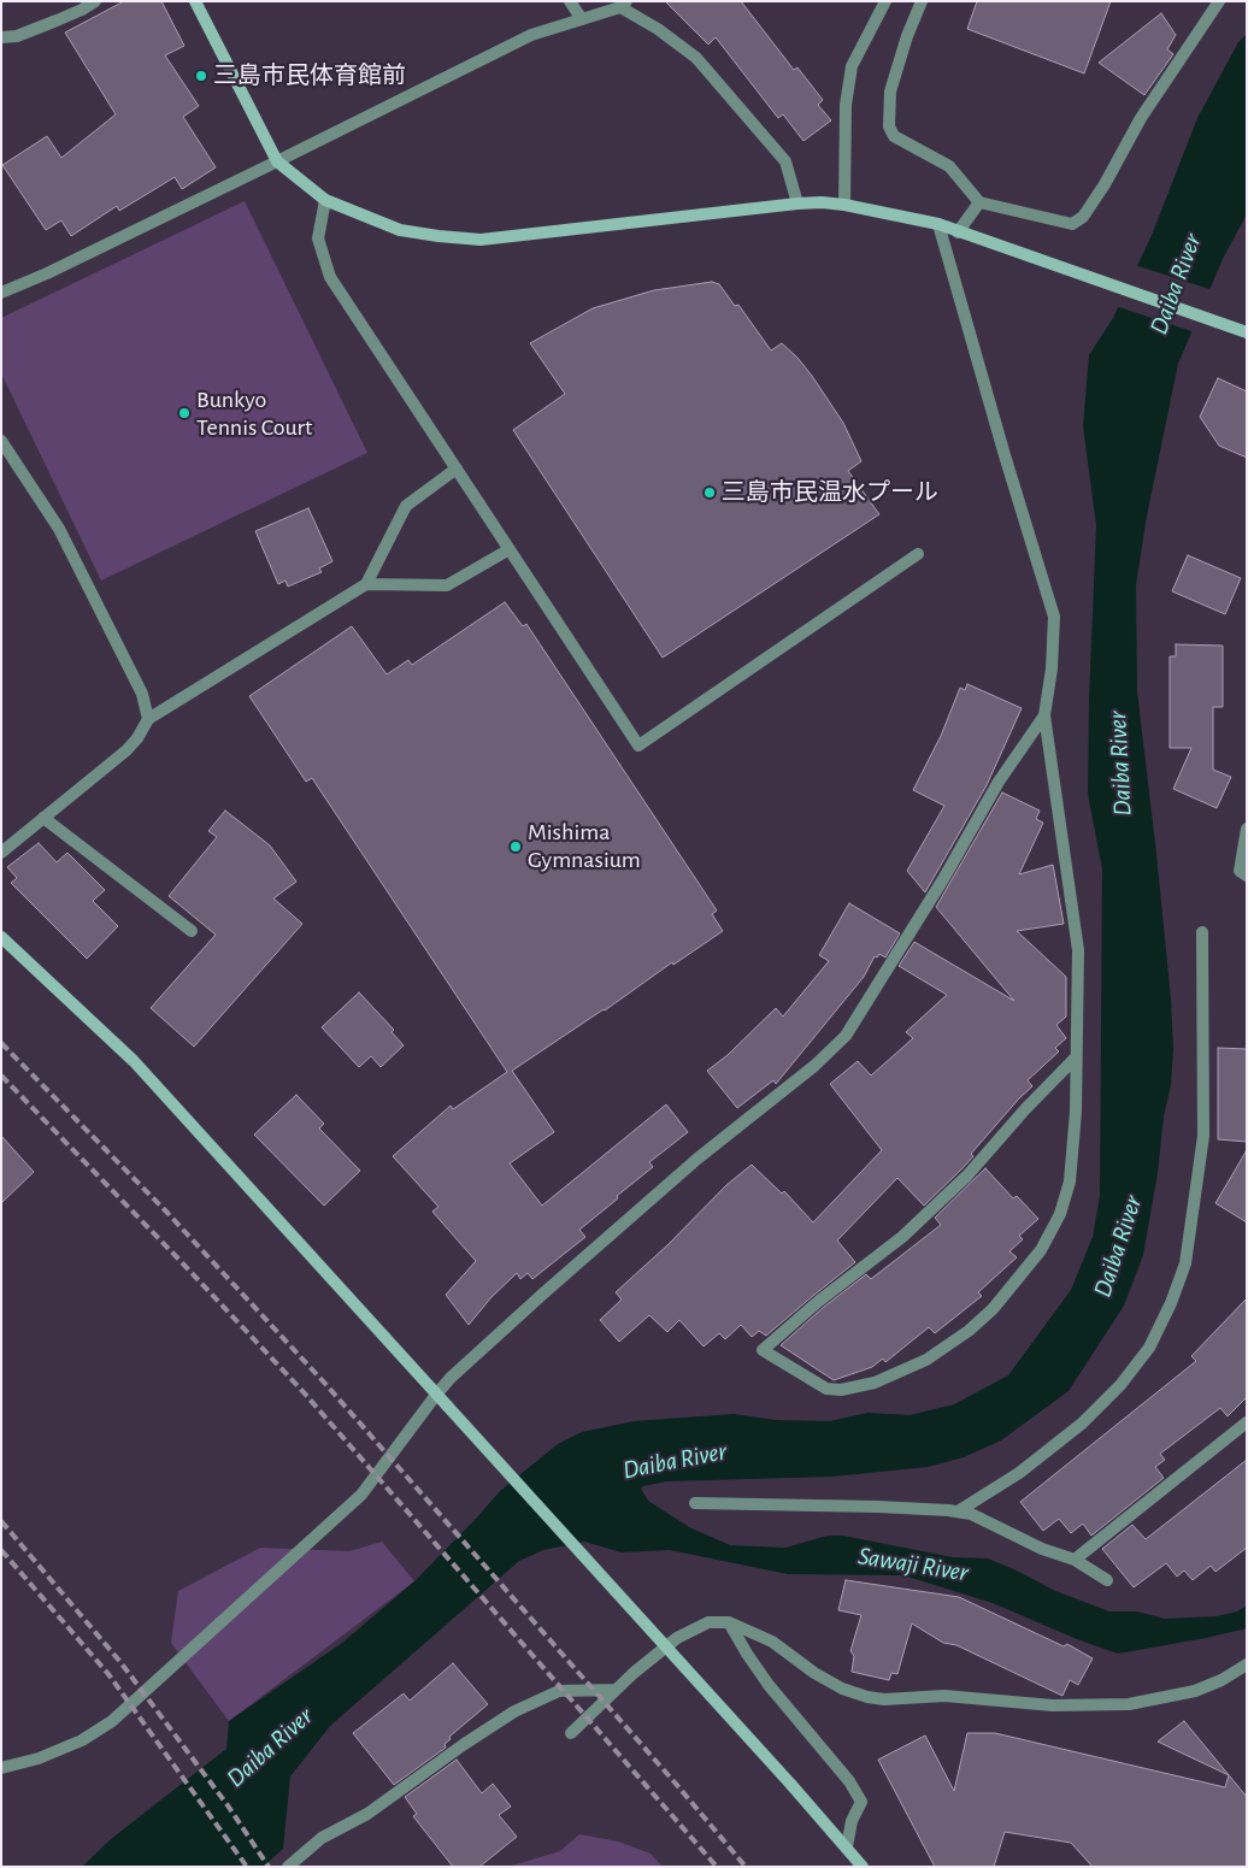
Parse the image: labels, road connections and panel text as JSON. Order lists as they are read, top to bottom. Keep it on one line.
{"water":["Daiba River","Sawaji River"],"places":["三島市民体育館前","Bunkyo Tennis Court","三島市民温水プール","Mishima Gymnasium"]}
